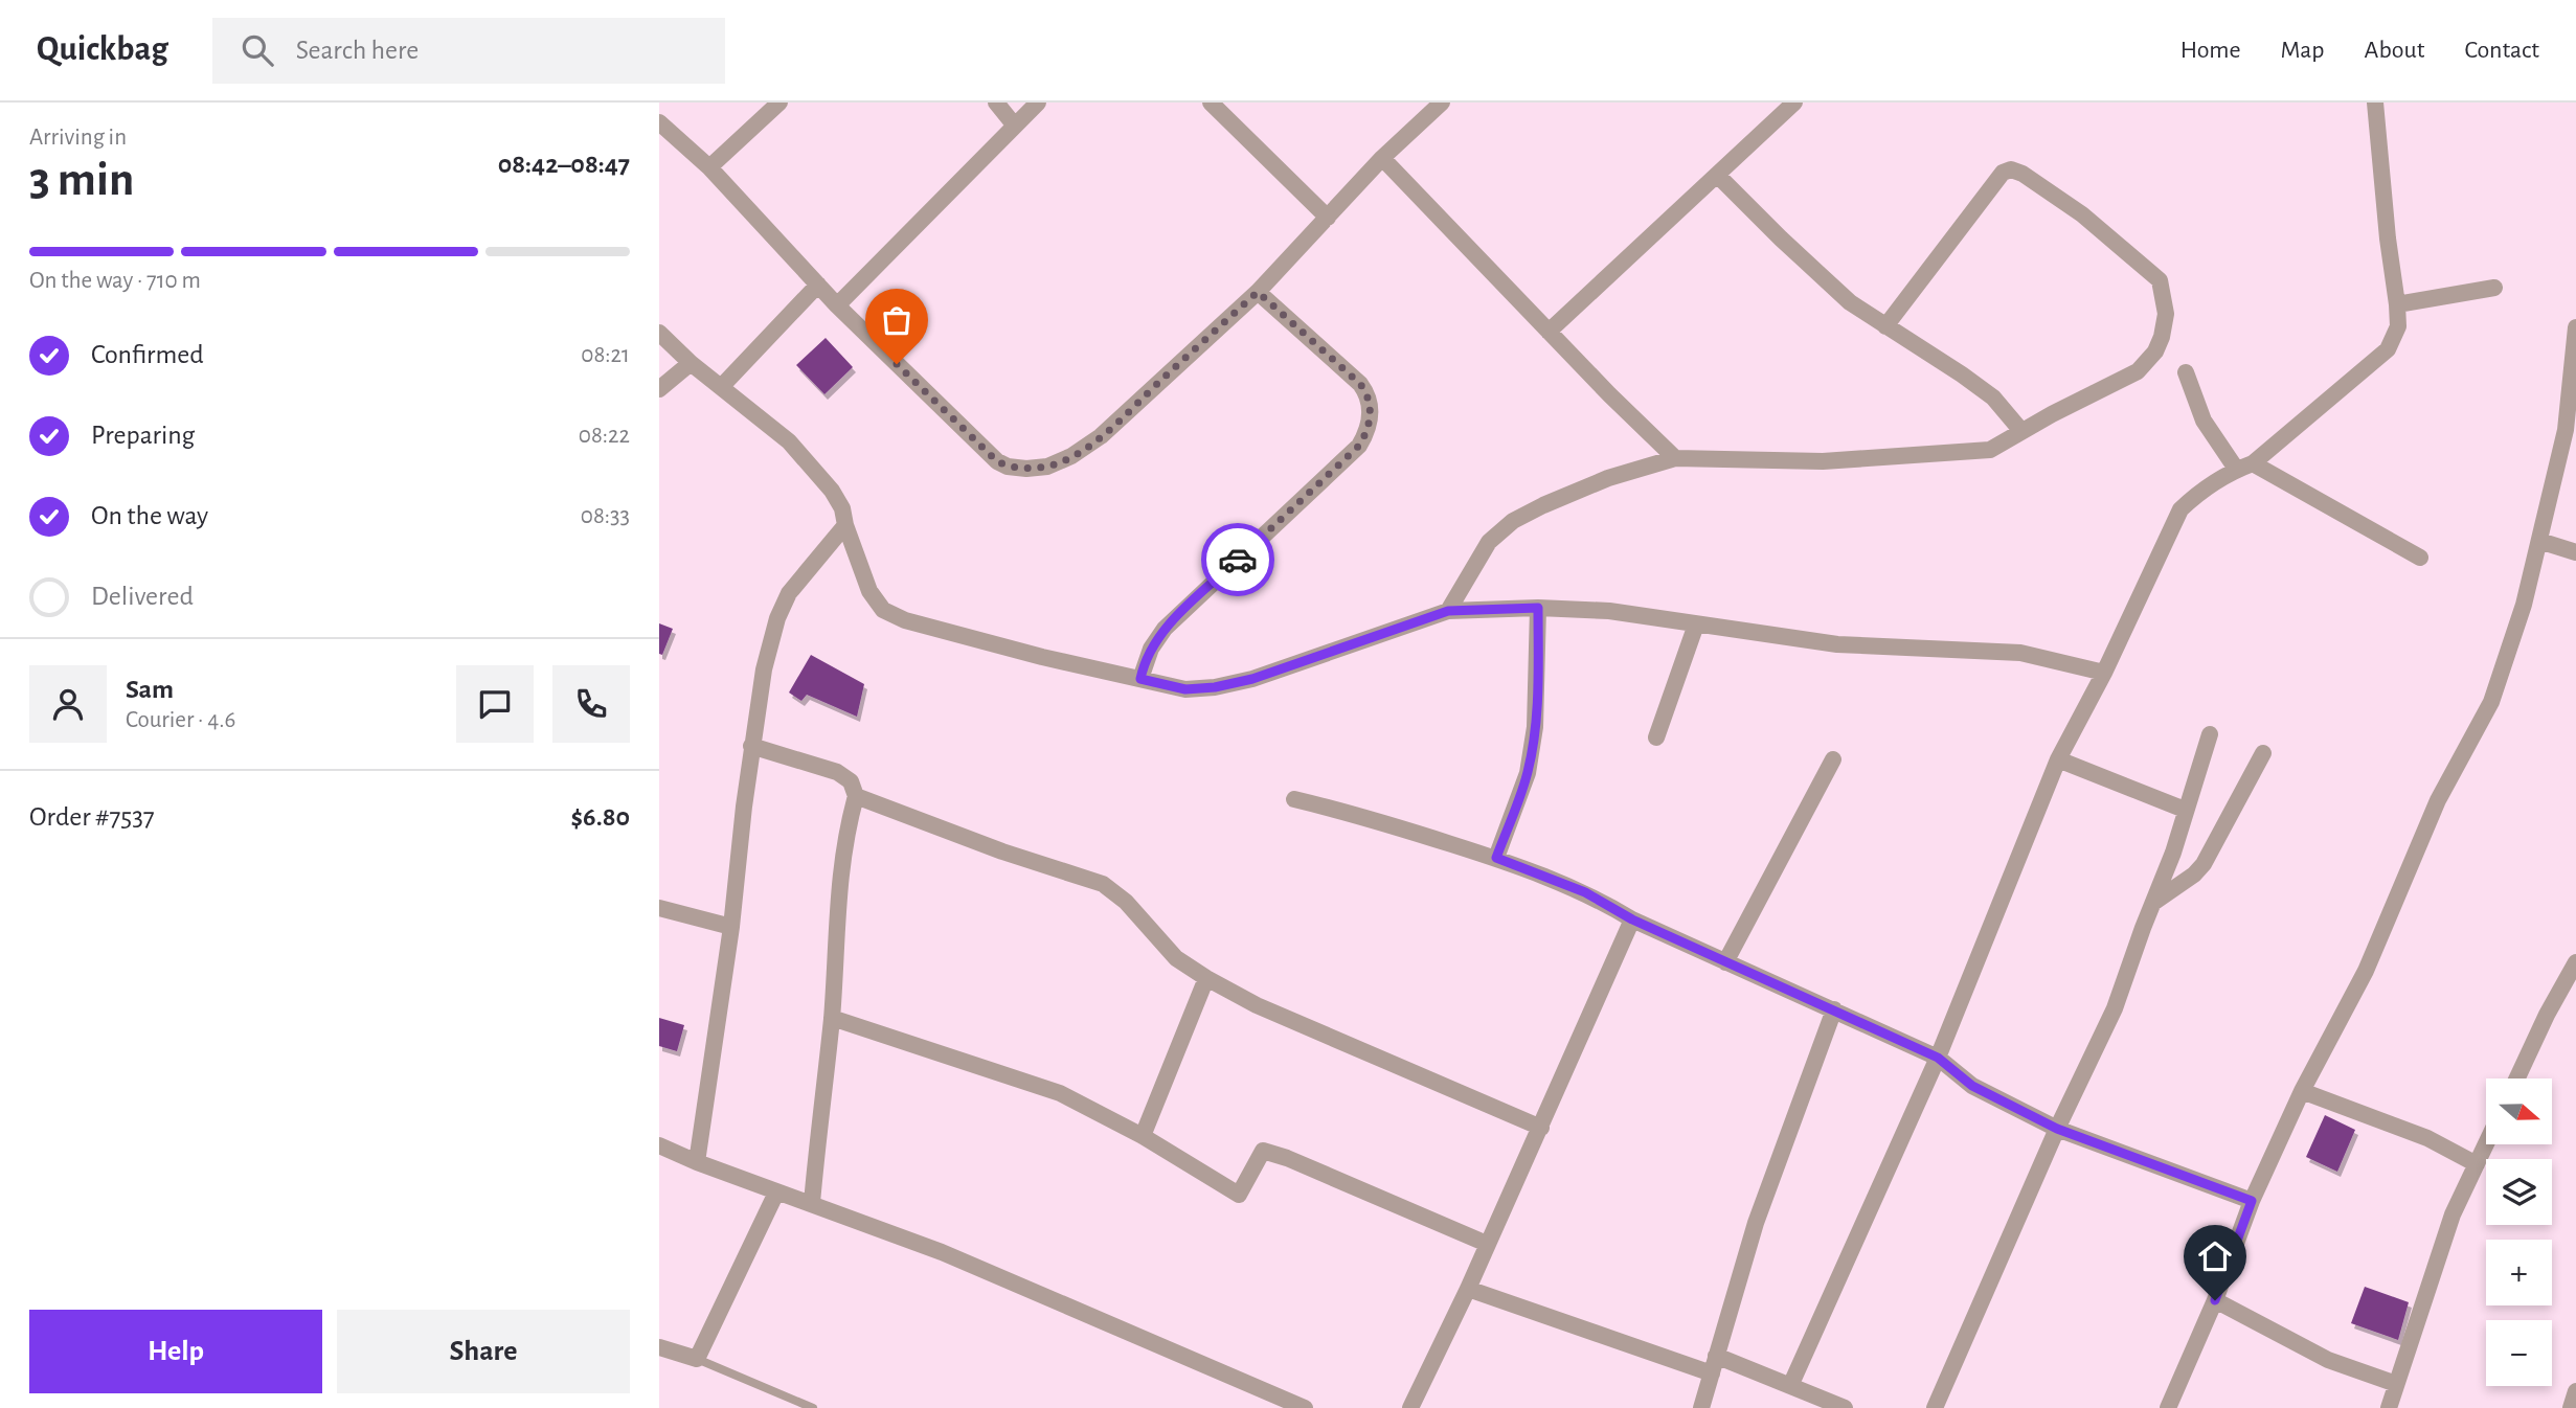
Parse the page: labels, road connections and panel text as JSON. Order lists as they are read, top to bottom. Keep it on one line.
{"north":"right","page":{"header":"Quickbag","search":"Search here","nav":["Home","Map","About","Contact"],"heading":["3 min","Arriving in","08:42–08:47"],"panel":["Sam","Courier · 4.6","Order #7537","$6.80"],"bar":"On the way · 710 m","list":[["Confirmed","08:21"],["Preparing","08:22"],["On the way","08:33"],"Delivered"],"map_buttons":["+","−"],"buttons":["Help","Share"]}}
